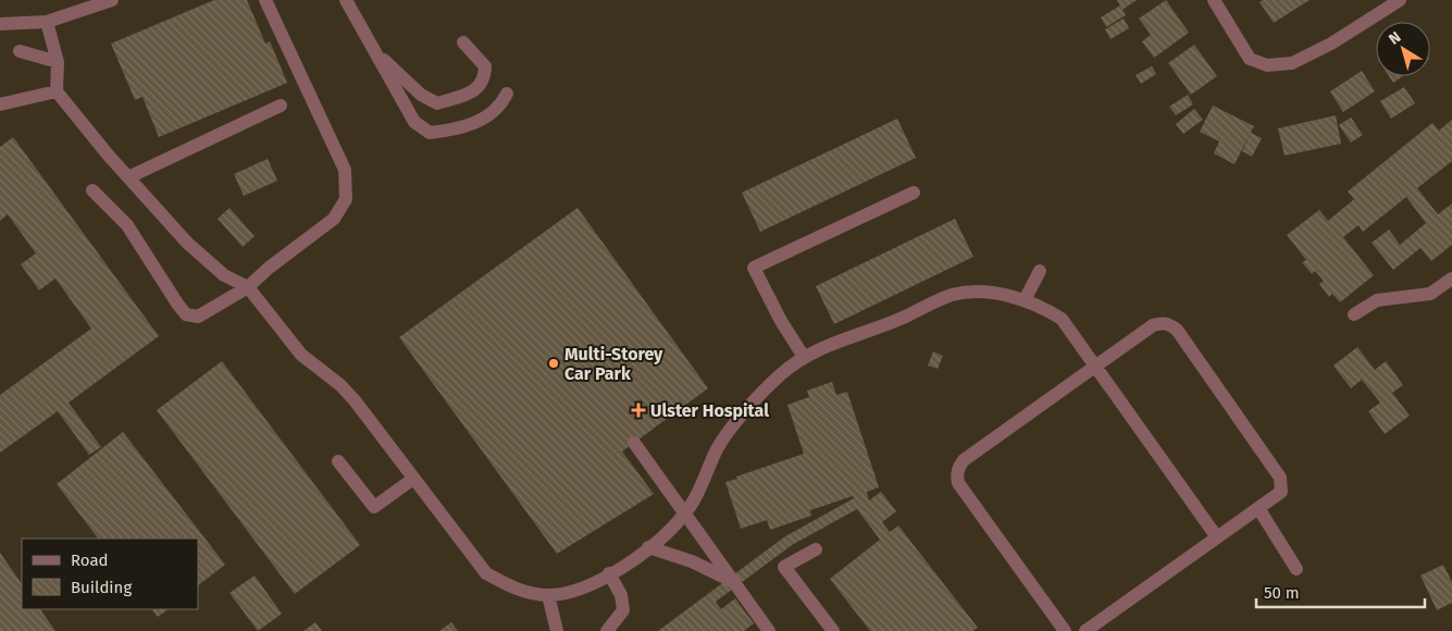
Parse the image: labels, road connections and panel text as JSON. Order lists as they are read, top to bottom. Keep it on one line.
{"places":{"other":["Multi-Storey Car Park"],"health":["Ulster Hospital"]},"legend":["Road","Building"],"scale_bar":"50 m","north":"top left"}
